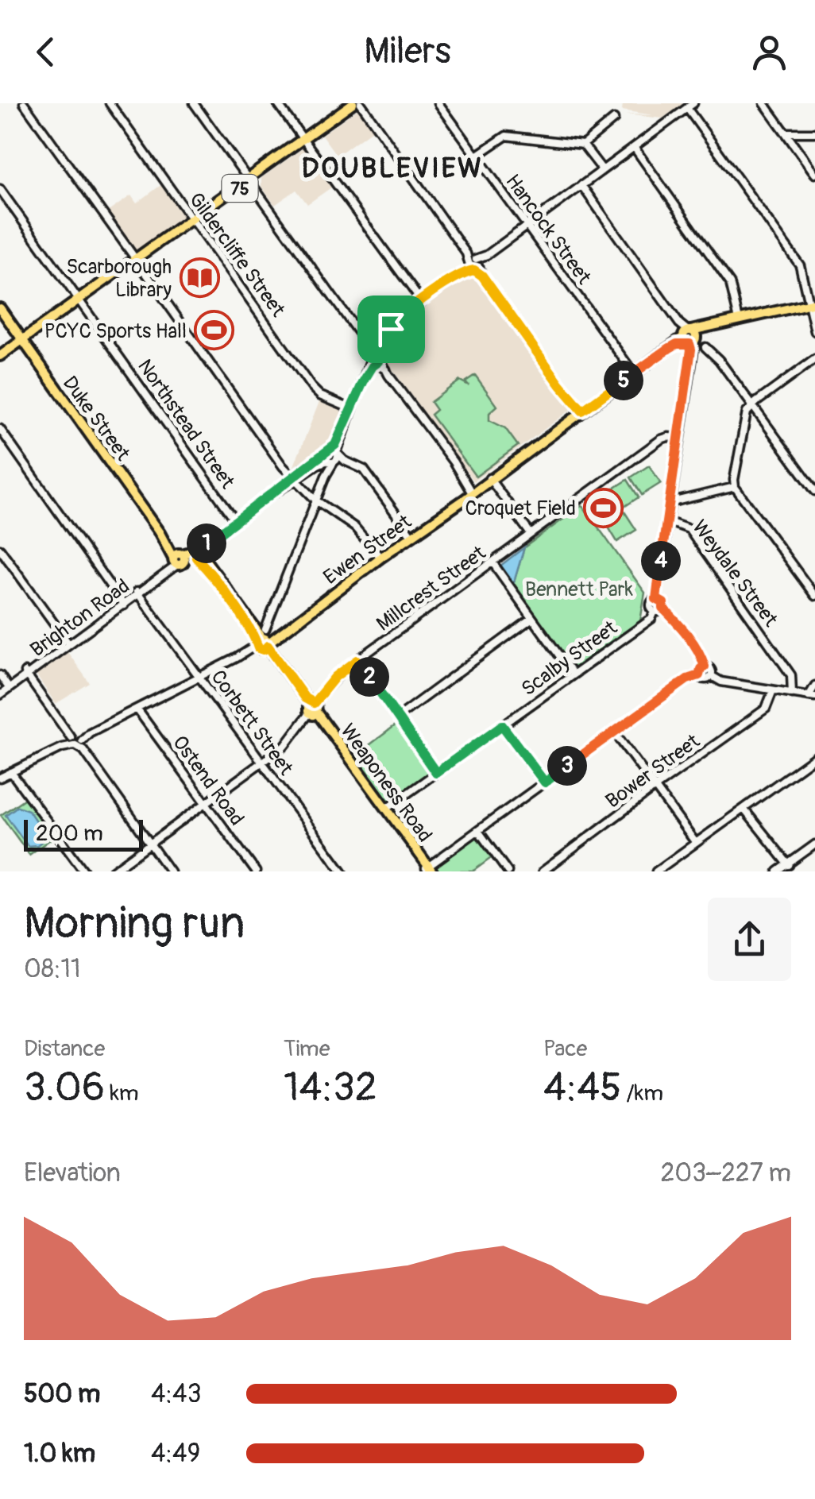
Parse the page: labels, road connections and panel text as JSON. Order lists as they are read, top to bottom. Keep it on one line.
{"streets":{"main road":["75","Duke Street","Ewen Street","Brighton Road","Weaponess Road"],"street":["Hancock Street","Gildercliffe Street","Northstead Street","Weydale Street","Millcrest Street","Scalby Street","Corbett Street","Bower Street","Ostend Road"]},"crossings":[["75","Gildercliffe Street"],["75","Duke Street"],["75","Northstead Street"],["Hancock Street","Ewen Street"],["Duke Street","Brighton Road"],["Ewen Street","Corbett Street"],["Ewen Street","Ostend Road"],["Ewen Street","Weaponess Road"],["Millcrest Street","Corbett Street"],["Millcrest Street","Ostend Road"],["Millcrest Street","Weaponess Road"],["Brighton Road","Corbett Street"],["Brighton Road","Weaponess Road"],["Scalby Street","Weaponess Road"]],"districts":["DOUBLEVIEW"],"parks":["Bennett Park"],"places":{"library":["Scarborough Library"],"sports":["PCYC Sports Hall","Croquet Field"]},"scale_bar":"200 m","page":{"header":"Milers","pins":["5","1","4","2","3"],"scale":"200 m","heading":["Morning run","08:11"],"stats":[["Distance","3.06 km"],["Time","14:32"],["Pace","4:45 /km"]],"chart":["Elevation","203–227 m"],"list":[{"name":"500 m","note":"4:43"},{"name":"1.0 km","note":"4:49"}]}}
